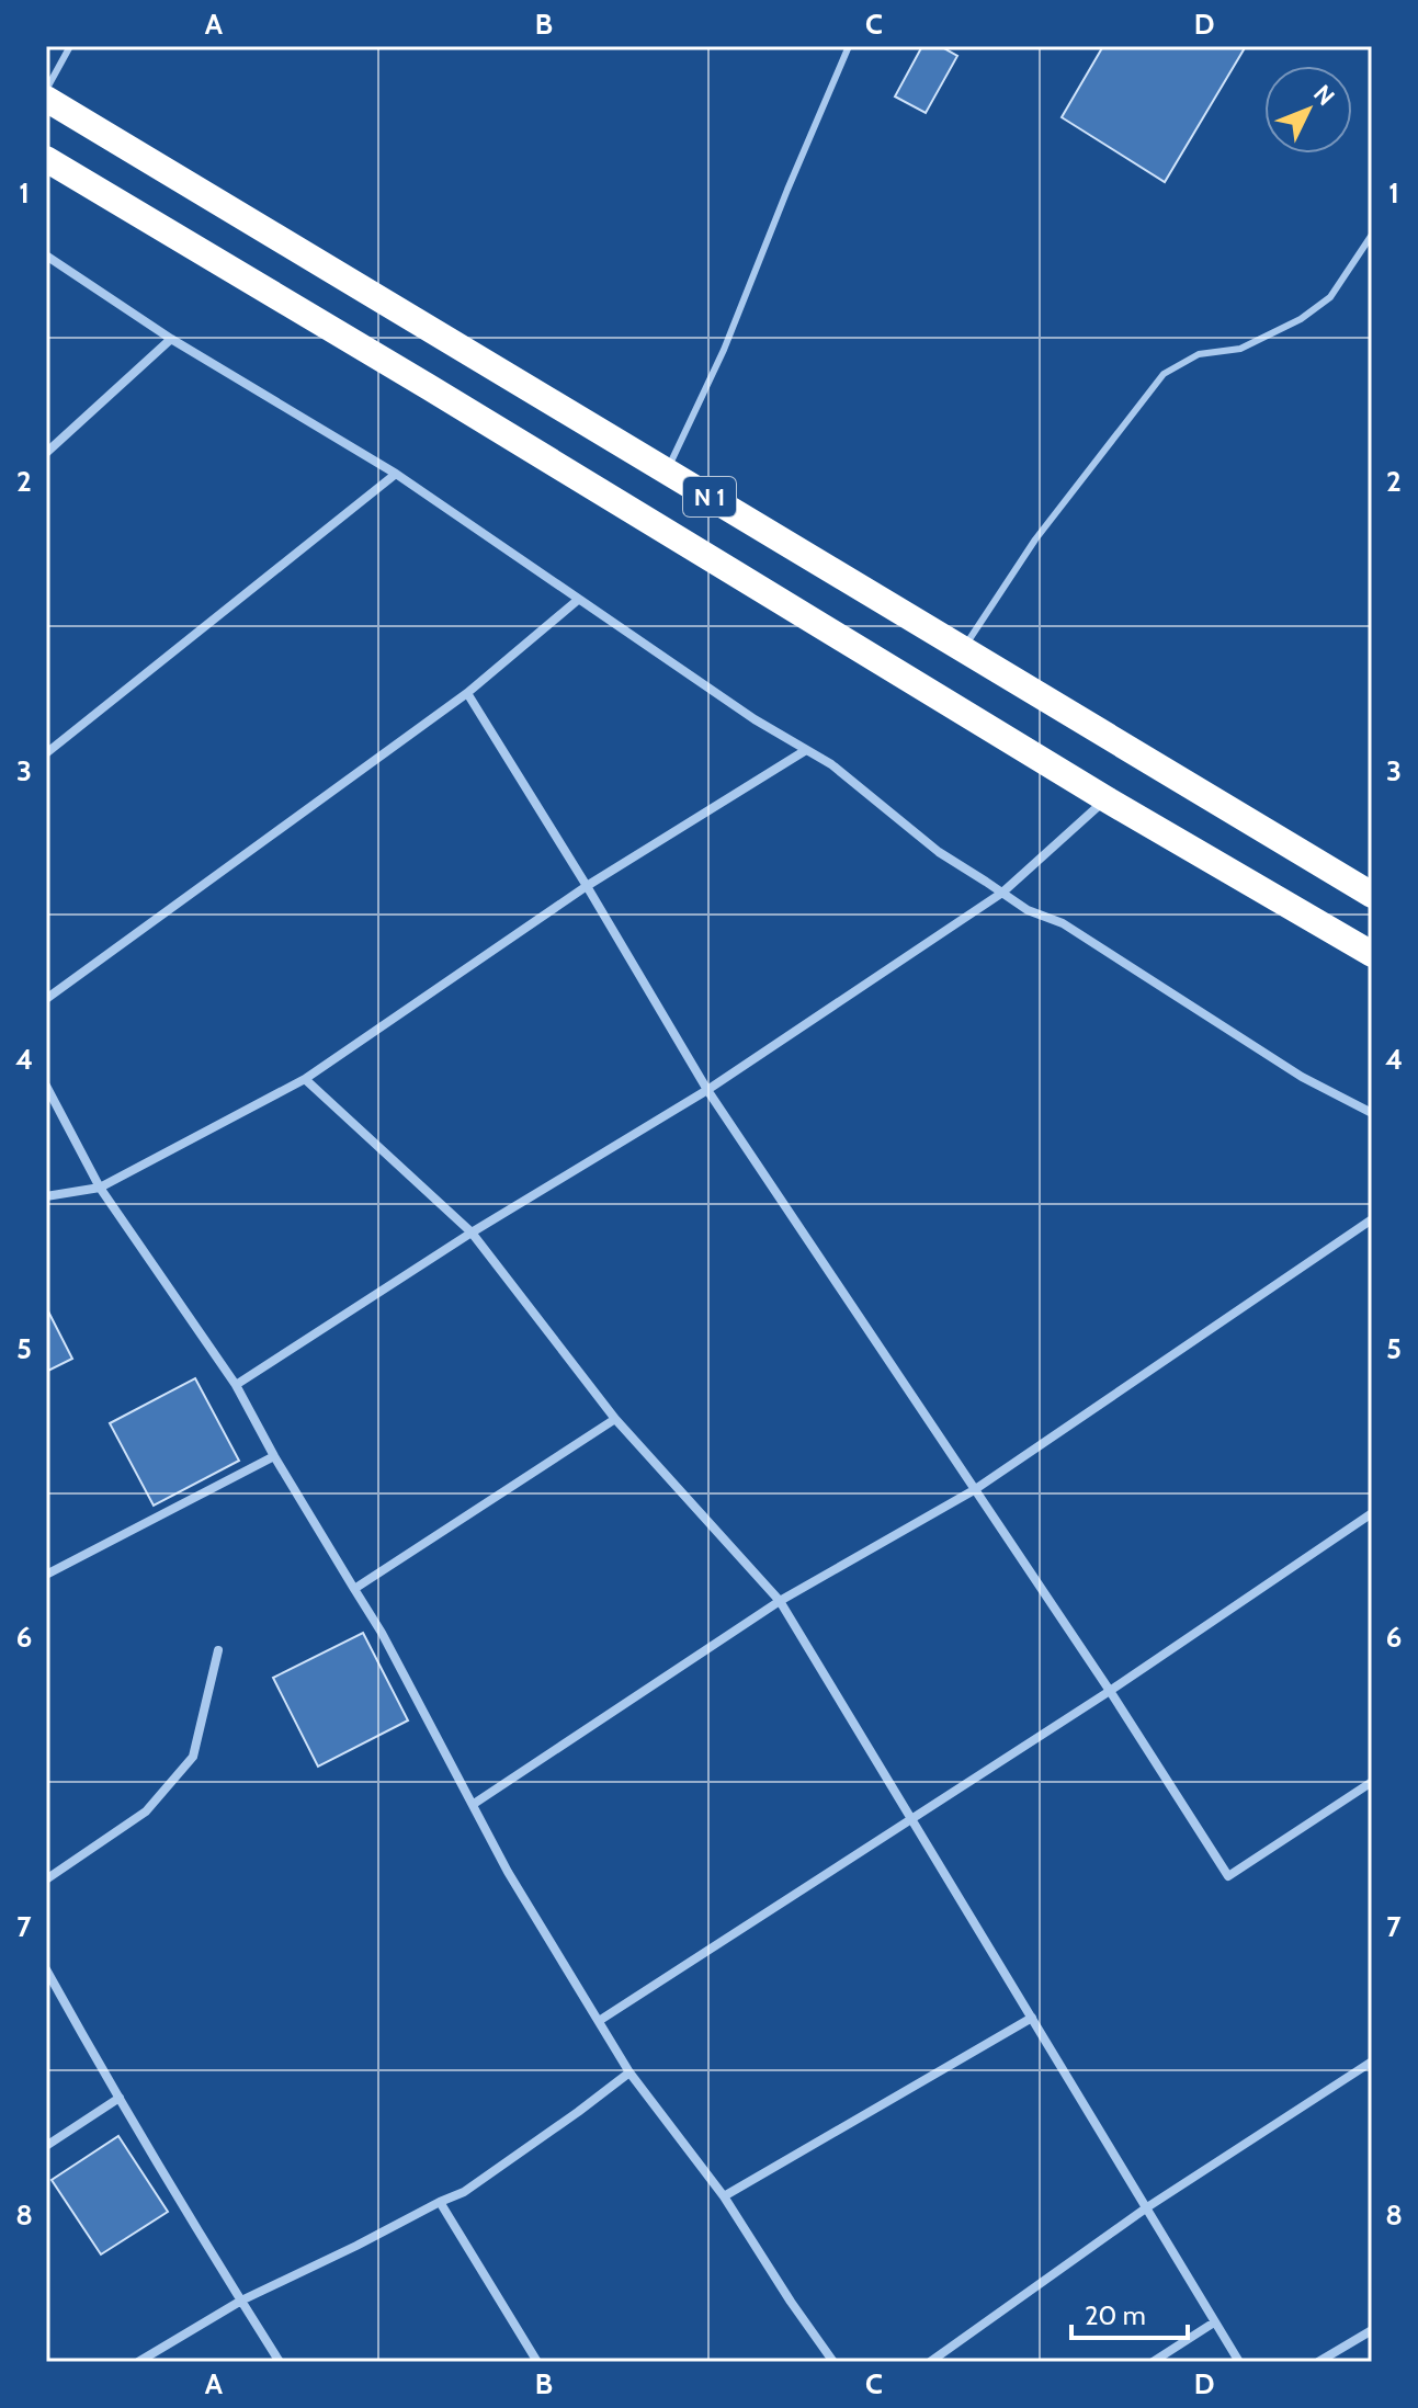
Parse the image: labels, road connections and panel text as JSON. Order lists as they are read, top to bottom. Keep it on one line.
{"streets":{"highway":["N 1"]},"scale_bar":"20 m","north":"top right","grid":{"columns":["A","B","C","D"],"rows":["1","2","3","4","5","6","7","8"]}}
